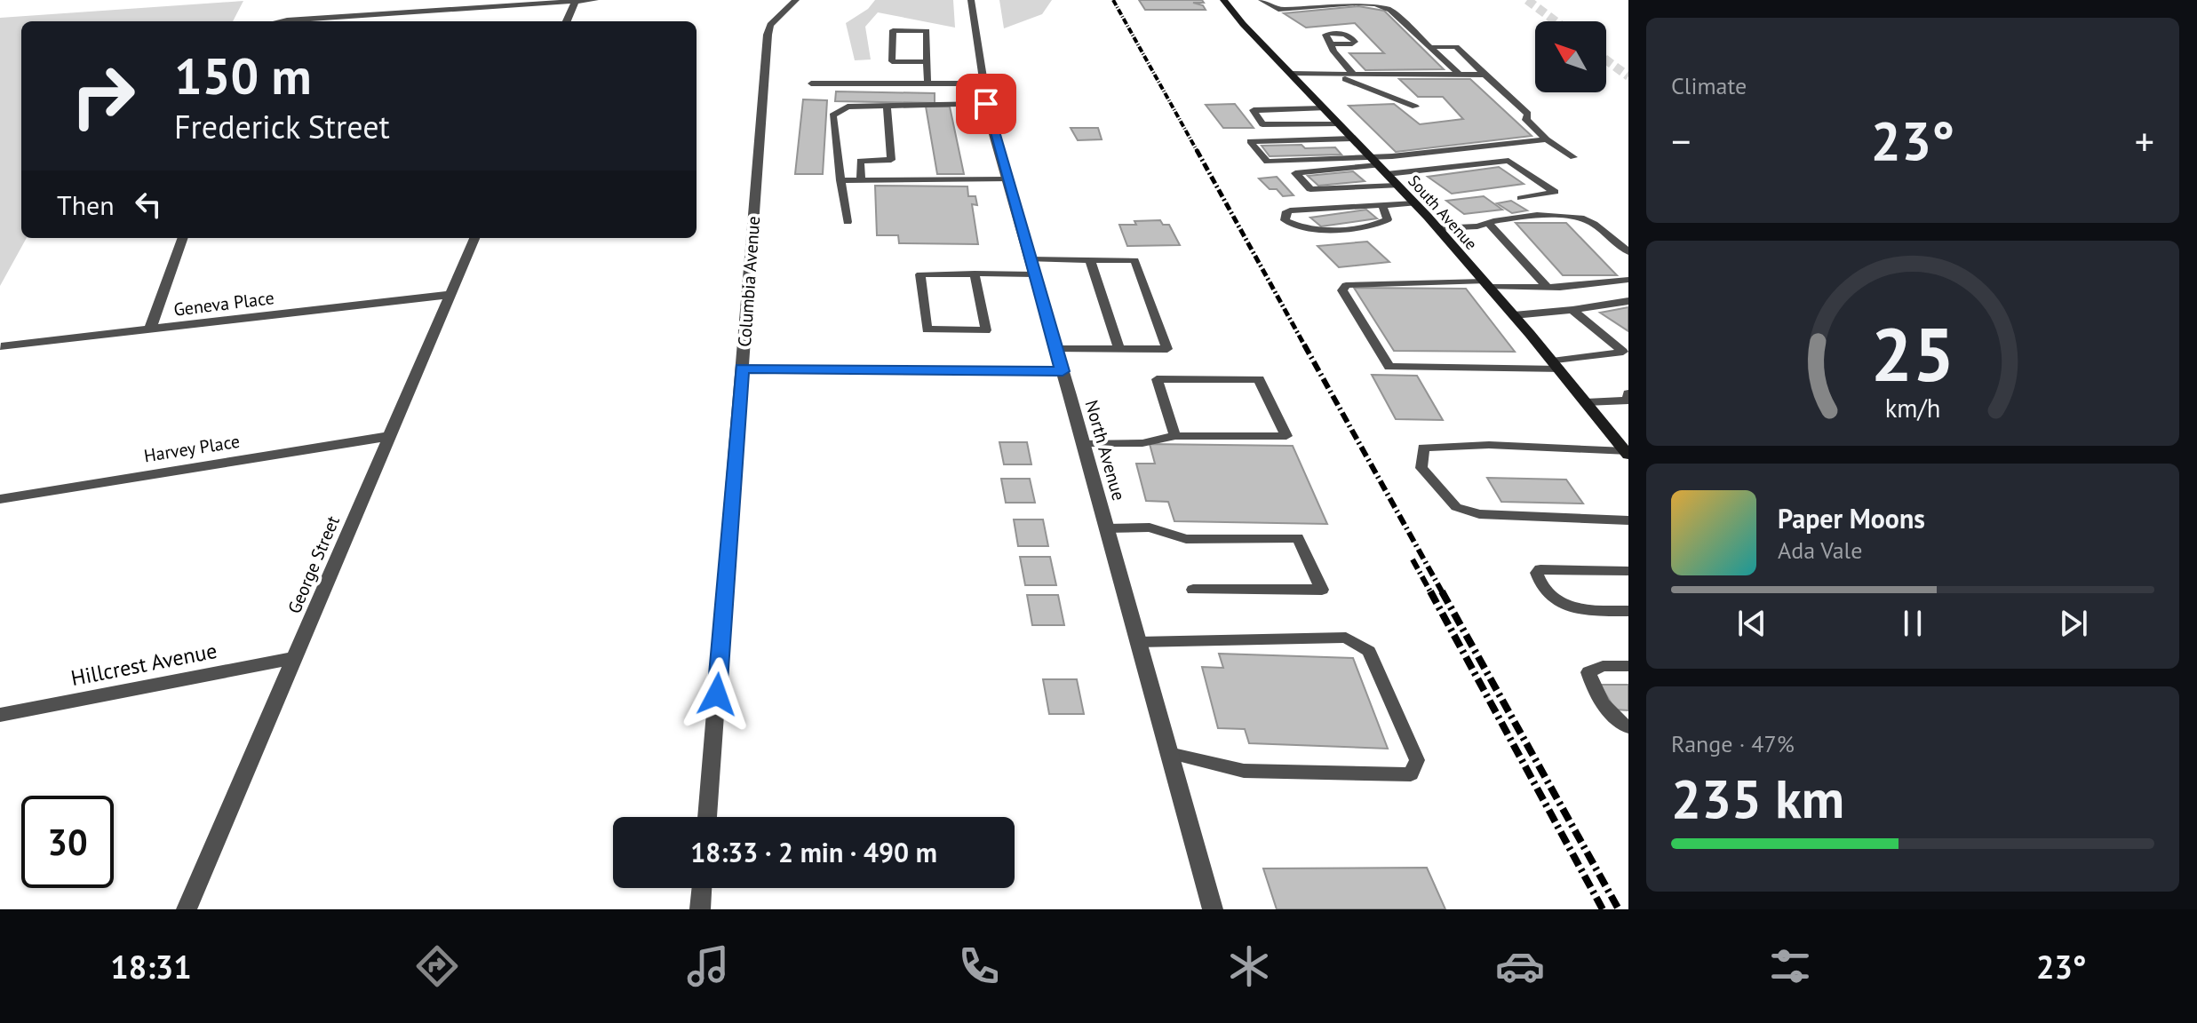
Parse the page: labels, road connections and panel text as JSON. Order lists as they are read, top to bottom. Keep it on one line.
{"streets":{"main road":["South Avenue"],"street":["Columbia Avenue","Geneva Place","Harvey Place","North Avenue","George Street","Hillcrest Avenue"]},"crossings":[["Geneva Place","George Street"],["Harvey Place","George Street"],["George Street","Hillcrest Avenue"]],"north":"top left","page":{"tile":["Climate",["Range · 47%","235 km"]],"turn":["150 m","Frederick Street"],"heat":["−","23°","+"],"then":"Then","song":["Paper Moons","Ada Vale"],"limit":"30","trip":"18:33 · 2 min · 490 m","tabs":["18:31","23°"],"gauge":["25","km/h"]}}
